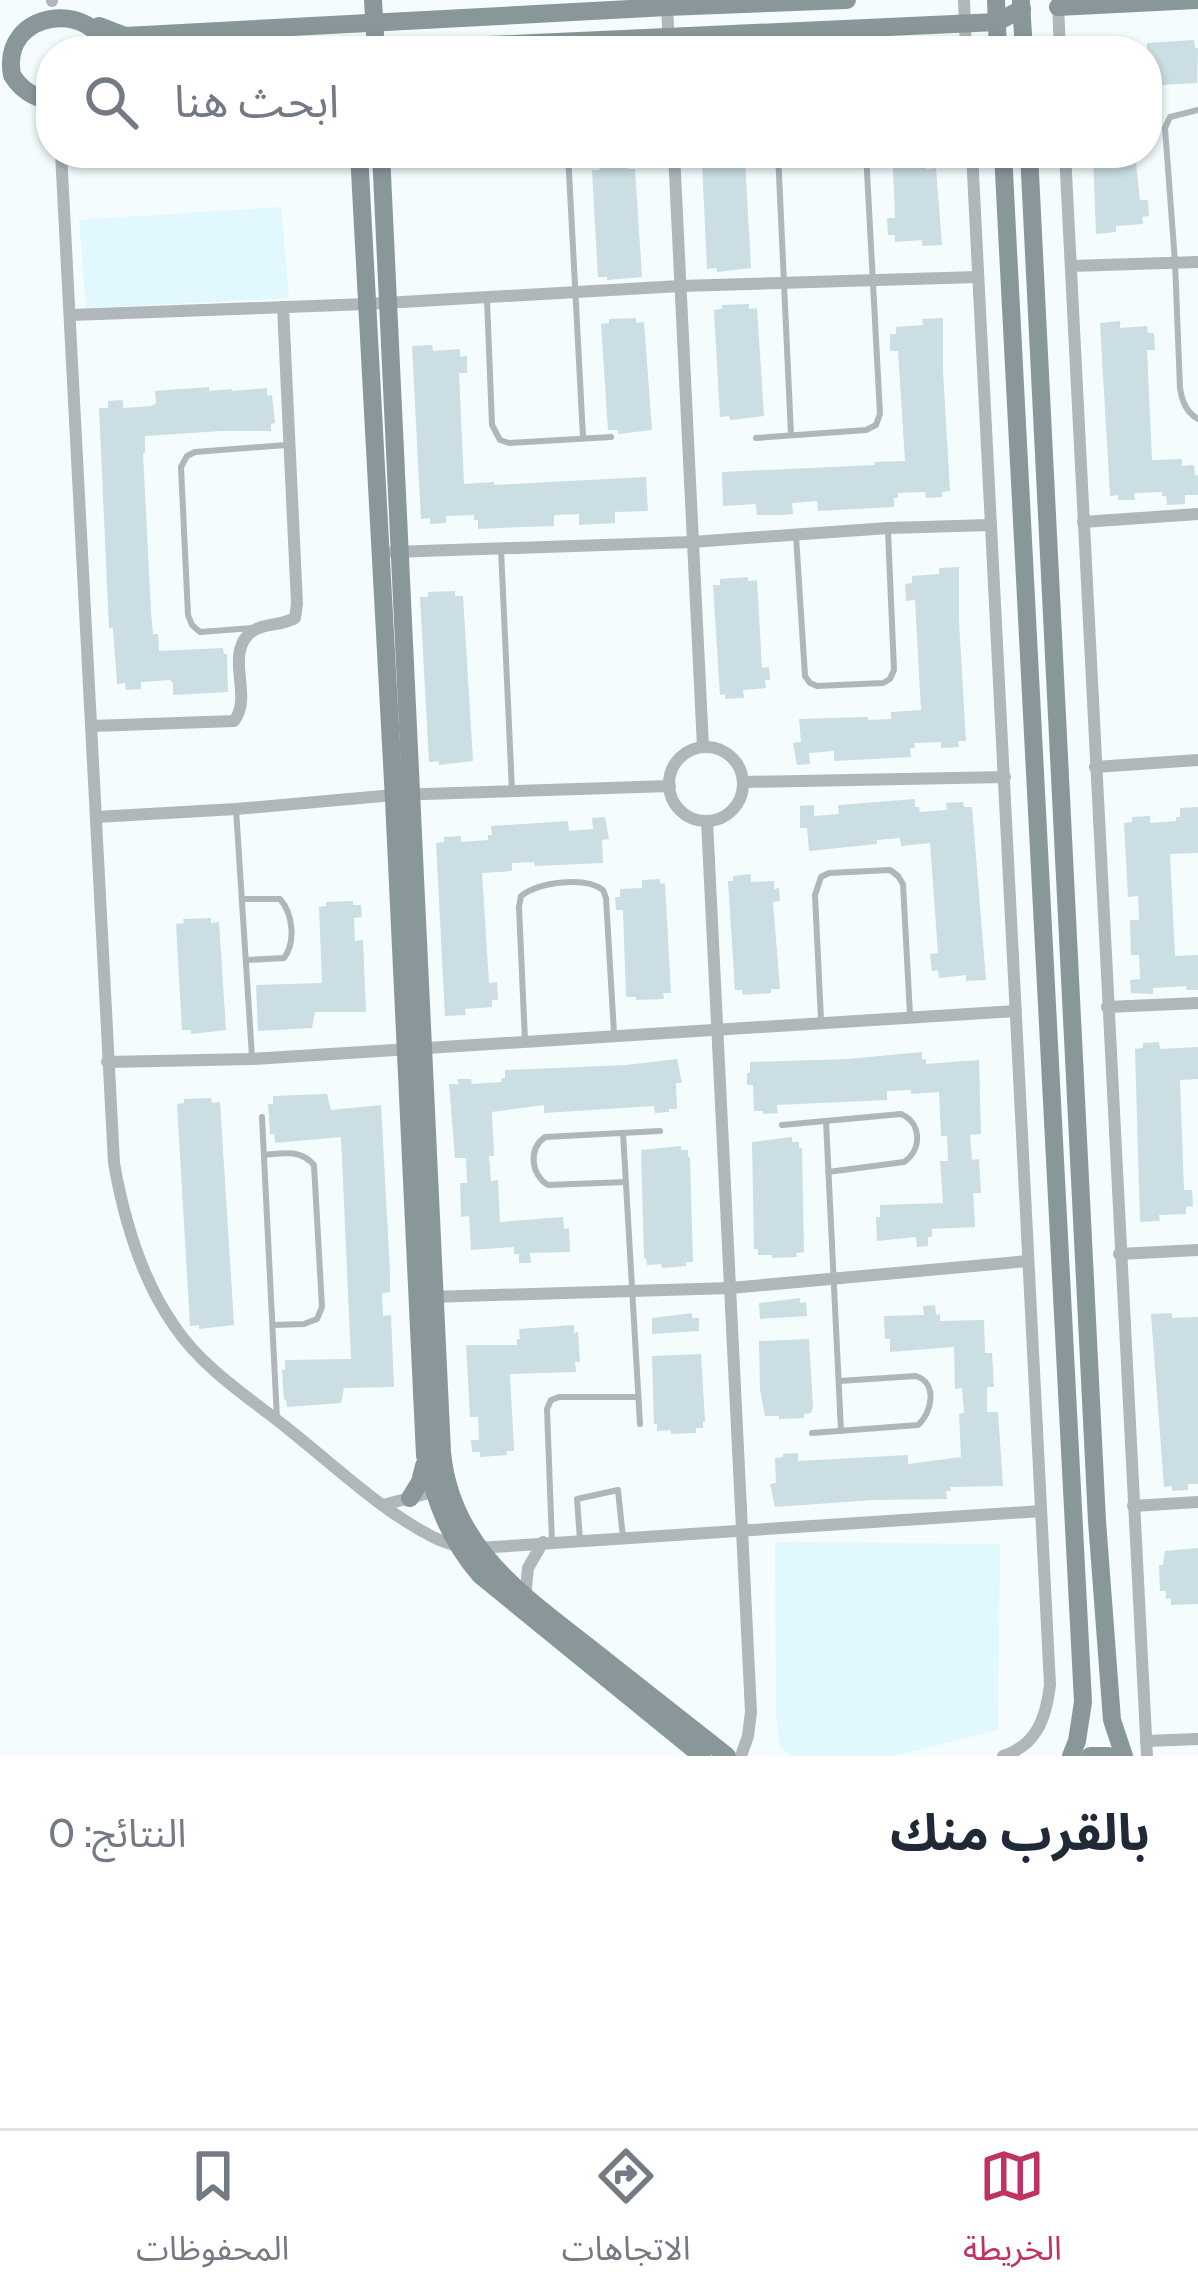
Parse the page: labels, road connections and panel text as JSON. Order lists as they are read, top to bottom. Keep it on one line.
{"page":{"search":"ابحث هنا","heading":["بالقرب منك","النتائج: 0"],"nav":["الخريطة","الاتجاهات","المحفوظات"]}}
